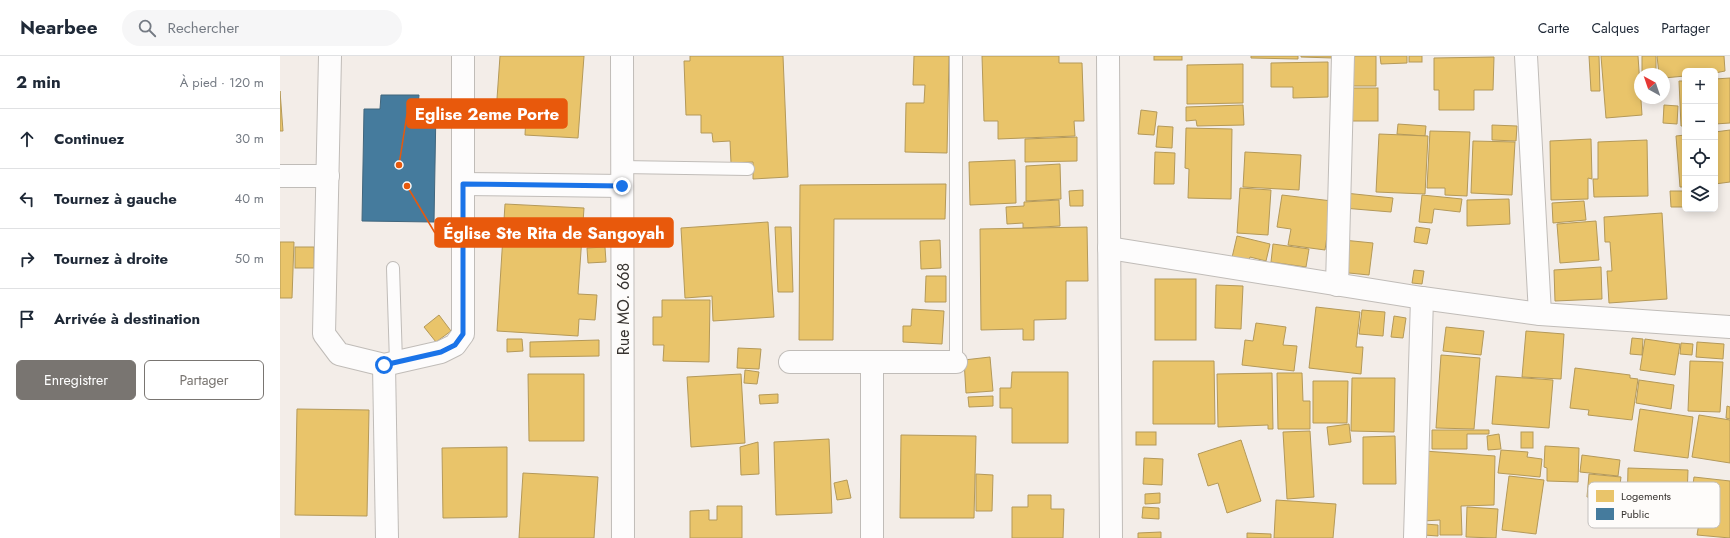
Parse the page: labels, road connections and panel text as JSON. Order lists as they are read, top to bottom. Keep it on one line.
{"streets":{"street":["Rue MO. 668"]},"places":["Eglise 2eme Porte","Église Ste Rita de Sangoyah"],"legend":["Logements","Public"],"north":"top left","page":{"header":"Nearbee","search":"Rechercher","nav":["Carte","Calques","Partager"],"heading":["2 min","À pied · 120 m"],"map_buttons":["+","−"],"list":[["Continuez","30 m"],["Tournez à gauche","40 m"],["Tournez à droite","50 m"],"Arrivée à destination"],"buttons":["Enregistrer","Partager"]}}
